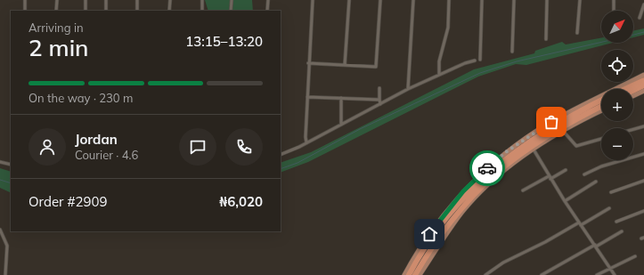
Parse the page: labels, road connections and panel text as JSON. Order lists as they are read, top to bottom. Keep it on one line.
{"north":"top right","page":{"map_buttons":["+","−"],"heading":["2 min","Arriving in","13:15–13:20"],"panel":["Jordan","Courier · 4.6","Order #2909","₦6,020"],"bar":"On the way · 230 m"}}
